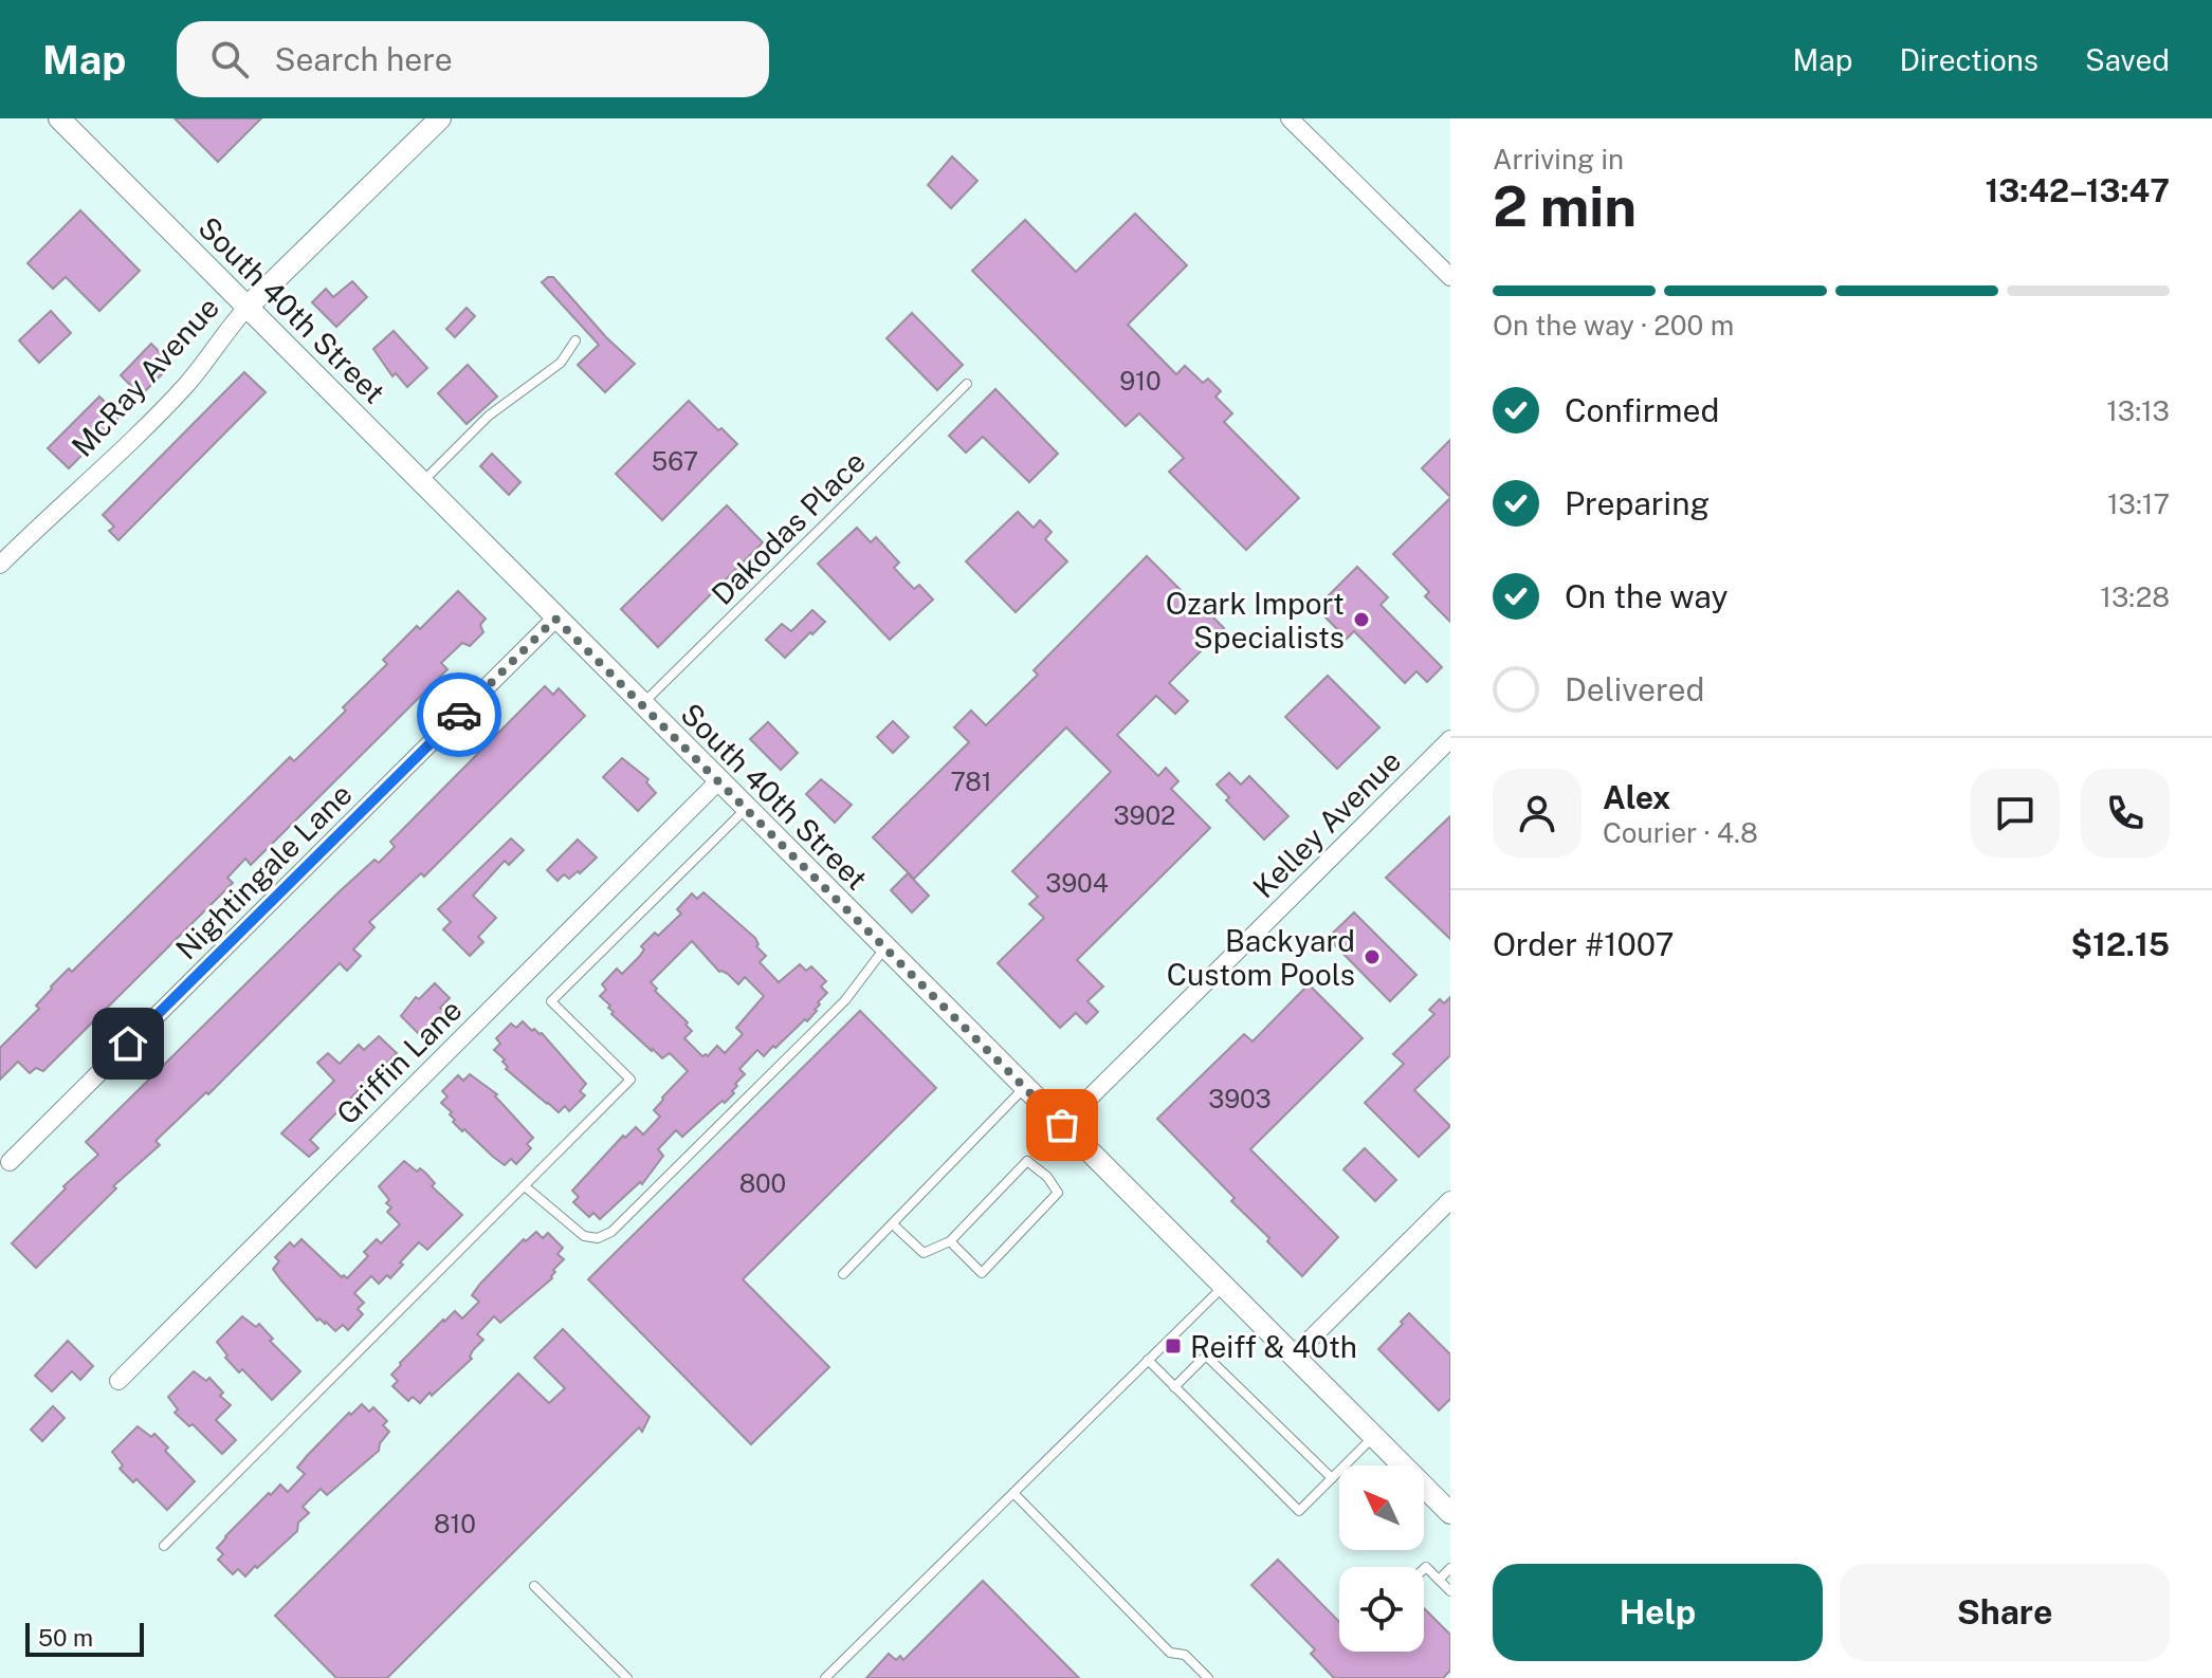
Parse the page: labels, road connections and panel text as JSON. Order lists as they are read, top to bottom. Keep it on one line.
{"streets":{"street":["South 40th Street","McRay Avenue","Kelley Avenue","Nightingale Lane","Griffin Lane"],"lane":["Dakodas Place"]},"crossings":[["South 40th Street","McRay Avenue"],["South 40th Street","Dakodas Place"],["South 40th Street","Kelley Avenue"],["South 40th Street","Nightingale Lane"],["South 40th Street","Griffin Lane"]],"places":{"other":["Ozark Import Specialists","Backyard Custom Pools"],"transit":["Reiff & 40th"]},"house_numbers":["910","567","781","3902","3904","3903","800","810"],"scale_bar":"50 m","north":"top left","page":{"header":"Map","search":"Search here","nav":["Map","Directions","Saved"],"heading":["2 min","Arriving in","13:42–13:47"],"panel":["Alex","Courier · 4.8","Order #1007","$12.15"],"bar":"On the way · 200 m","list":[["Confirmed","13:13"],["Preparing","13:17"],["On the way","13:28"],"Delivered"],"buttons":["Help","Share"],"scale":"50 m"}}
